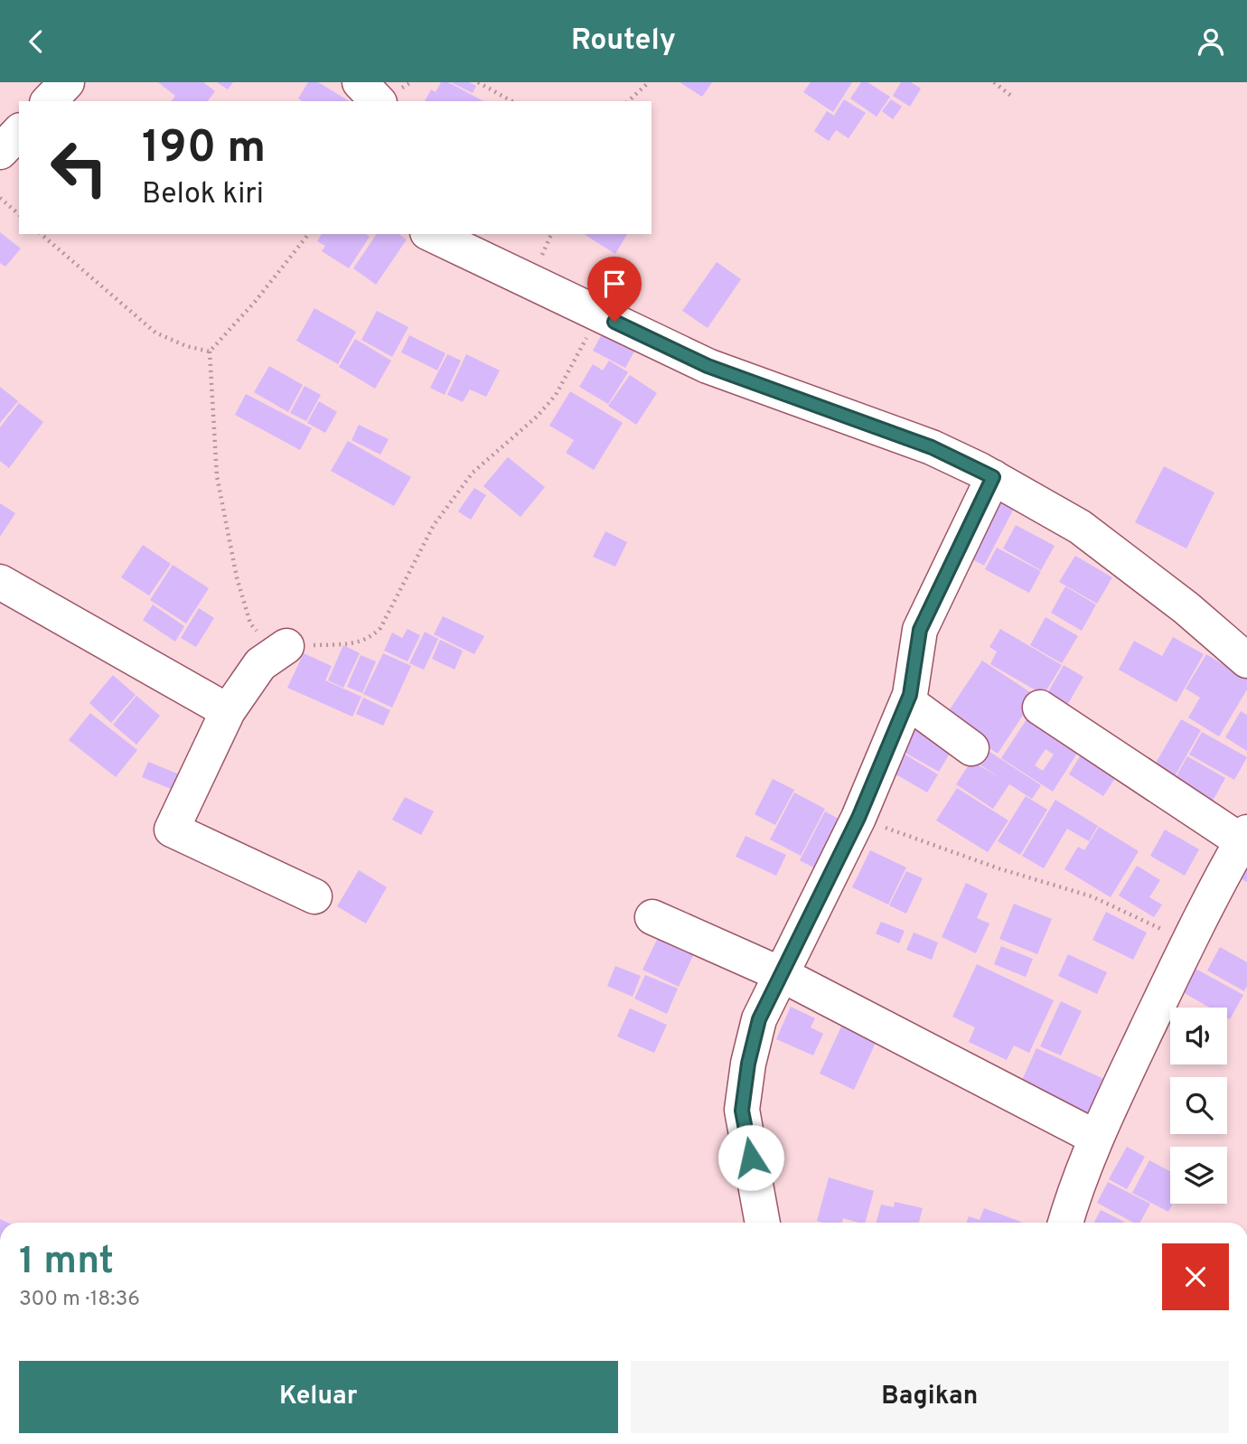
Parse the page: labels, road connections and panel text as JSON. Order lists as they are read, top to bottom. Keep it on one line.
{"page":{"header":"Routely","turn":["190 m","Belok kiri"],"heading":["1 mnt","300 m · 18:36"],"buttons":["Keluar","Bagikan"]}}
